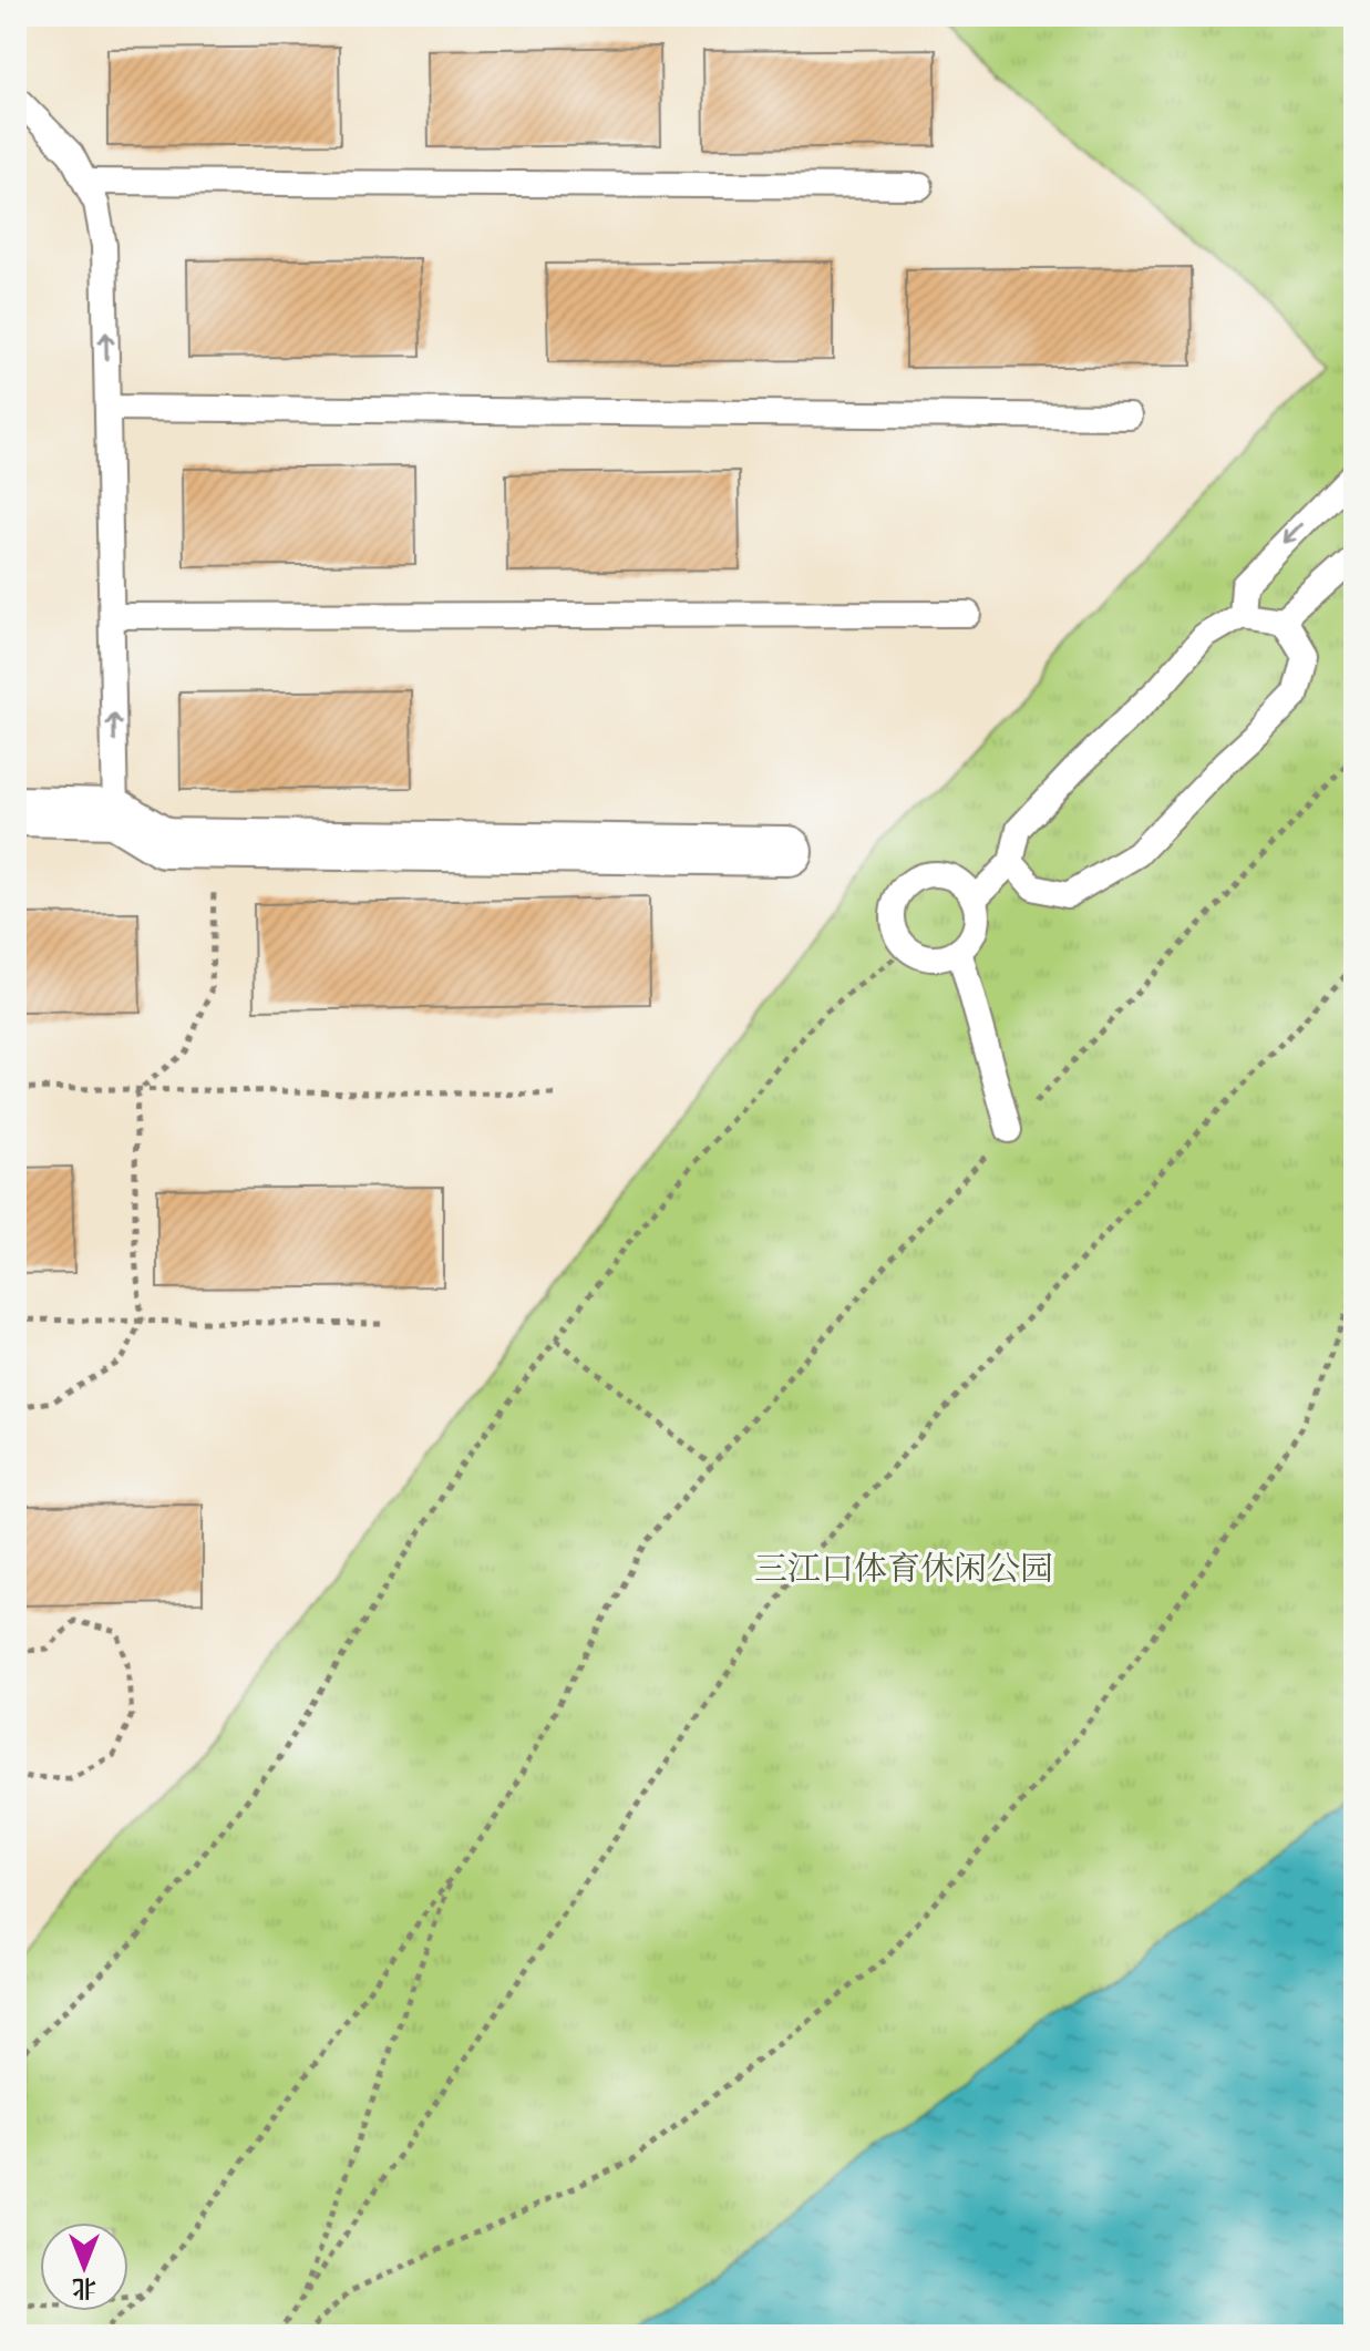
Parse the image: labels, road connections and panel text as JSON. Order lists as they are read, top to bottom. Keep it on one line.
{"parks":["三江口体育休闲公园"],"north":"bottom"}
